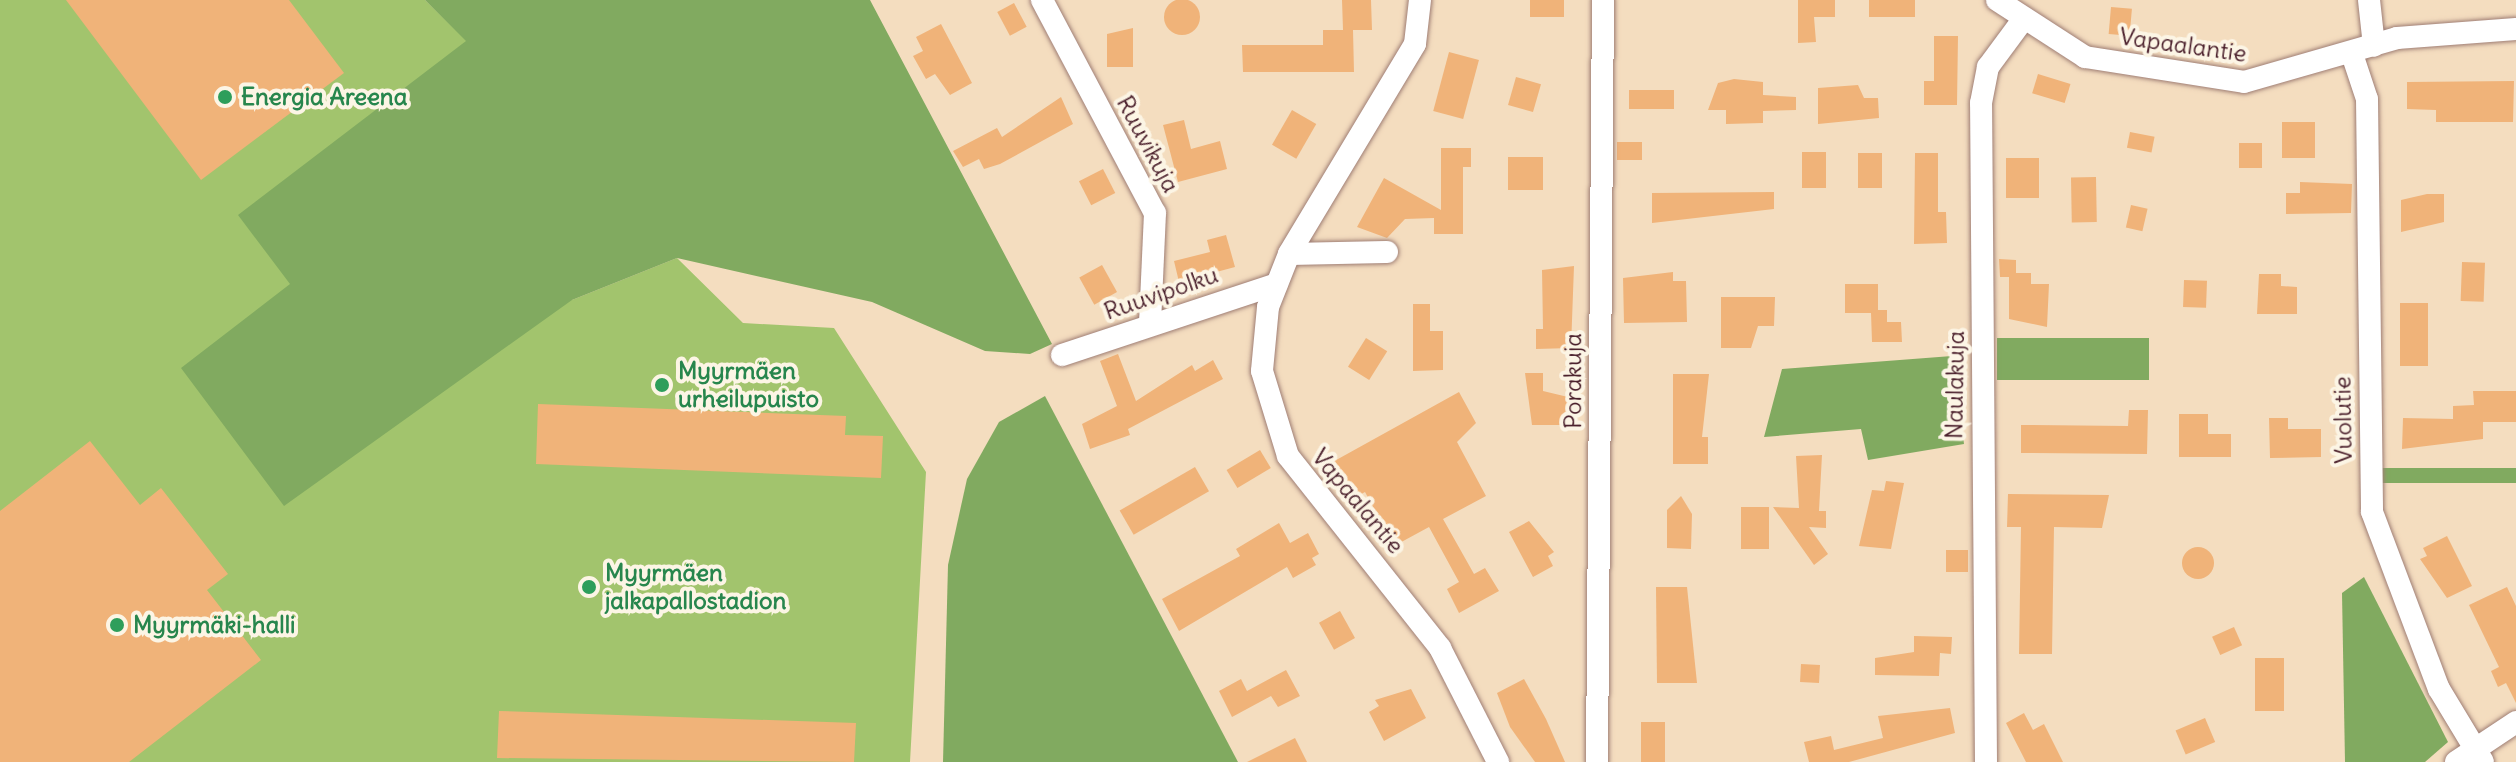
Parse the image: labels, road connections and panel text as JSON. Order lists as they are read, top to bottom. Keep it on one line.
{"streets":{"street":["Vapaalantie","Ruuvikuja","Ruuvipolku","Porakuja","Naulakuja","Vuolutie"]},"crossings":[["Vapaalantie","Ruuvipolku"],["Vapaalantie","Naulakuja"],["Vapaalantie","Vuolutie"],["Ruuvikuja","Ruuvipolku"]],"places":["Energia Areena","Myyrmäen urheilupuisto","Myyrmäen jalkapallostadion","Myyrmäki-halli"]}
